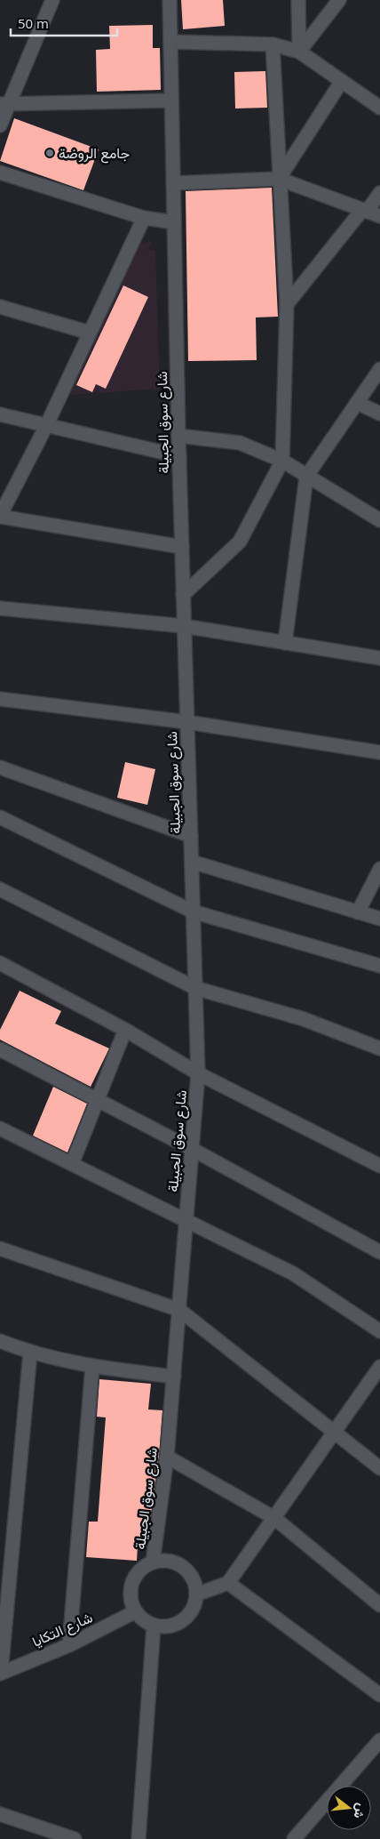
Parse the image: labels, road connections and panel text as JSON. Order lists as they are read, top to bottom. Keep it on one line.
{"streets":{"street":["شارع سوق الجبيلة","شارع التكايا"]},"crossings":[["شارع سوق الجبيلة","شارع التكايا"]],"places":["جامع الروضة"],"scale_bar":"50 m","north":"right"}
